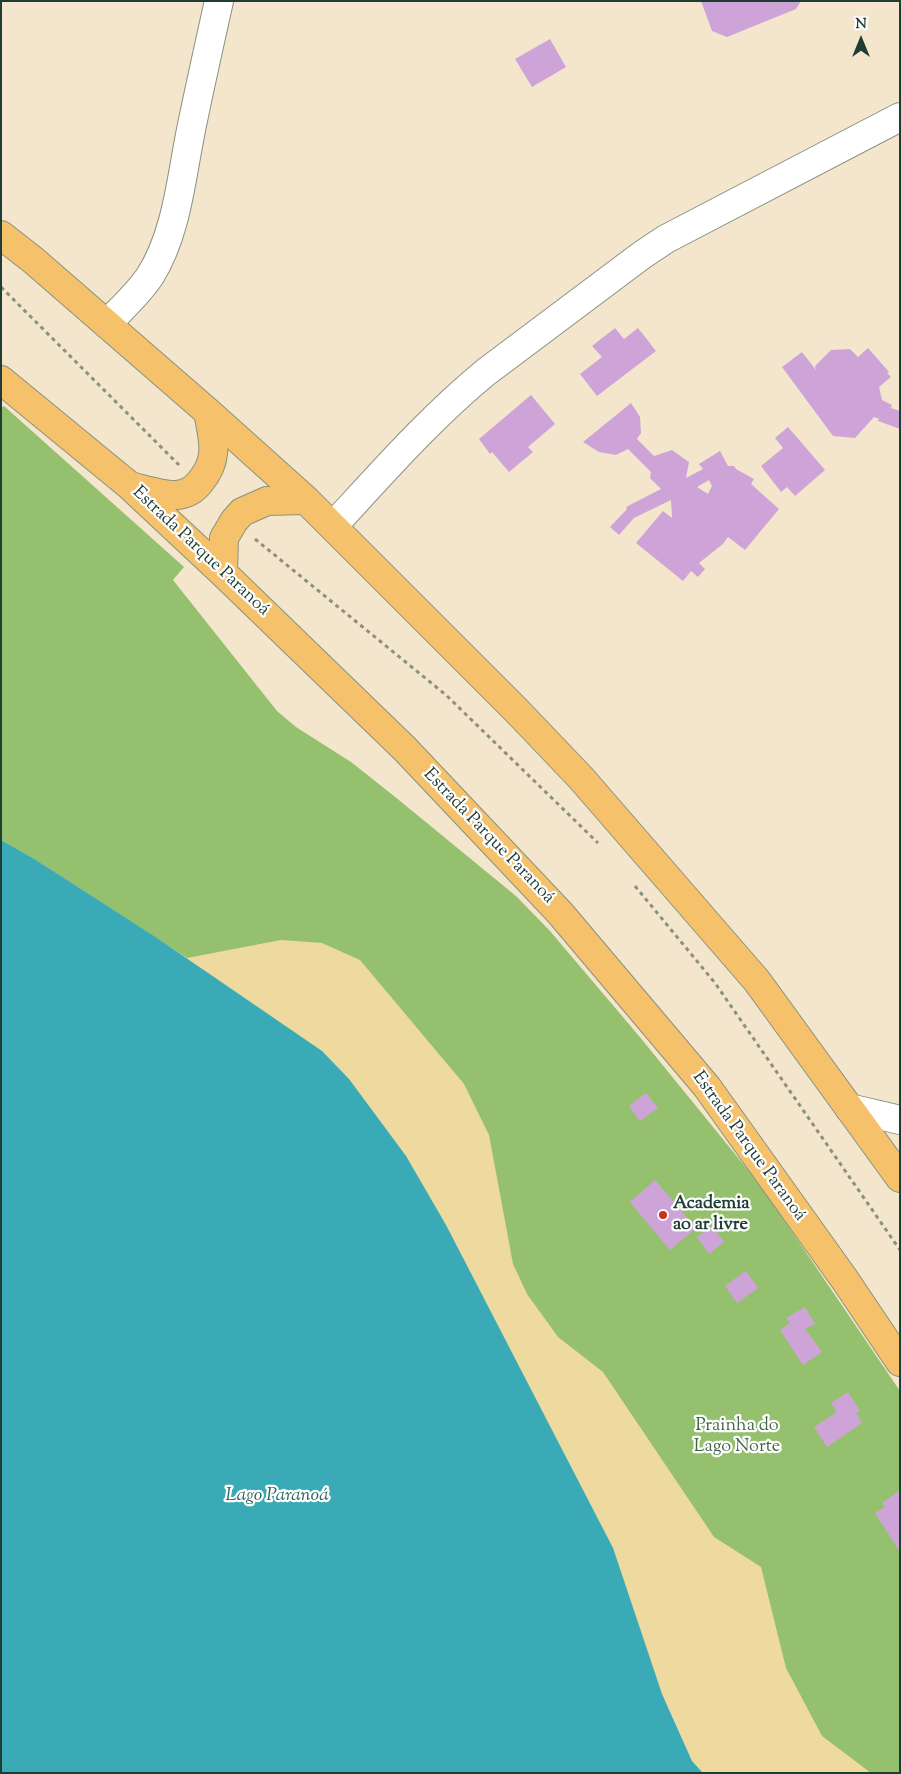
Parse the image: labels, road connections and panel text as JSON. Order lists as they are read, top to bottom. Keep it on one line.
{"streets":{"main road":["Estrada Parque Paranoá"]},"water":["Lago Paranoá"],"parks":["Prainha do Lago Norte"],"places":["Academia ao ar livre"],"north":"top"}
